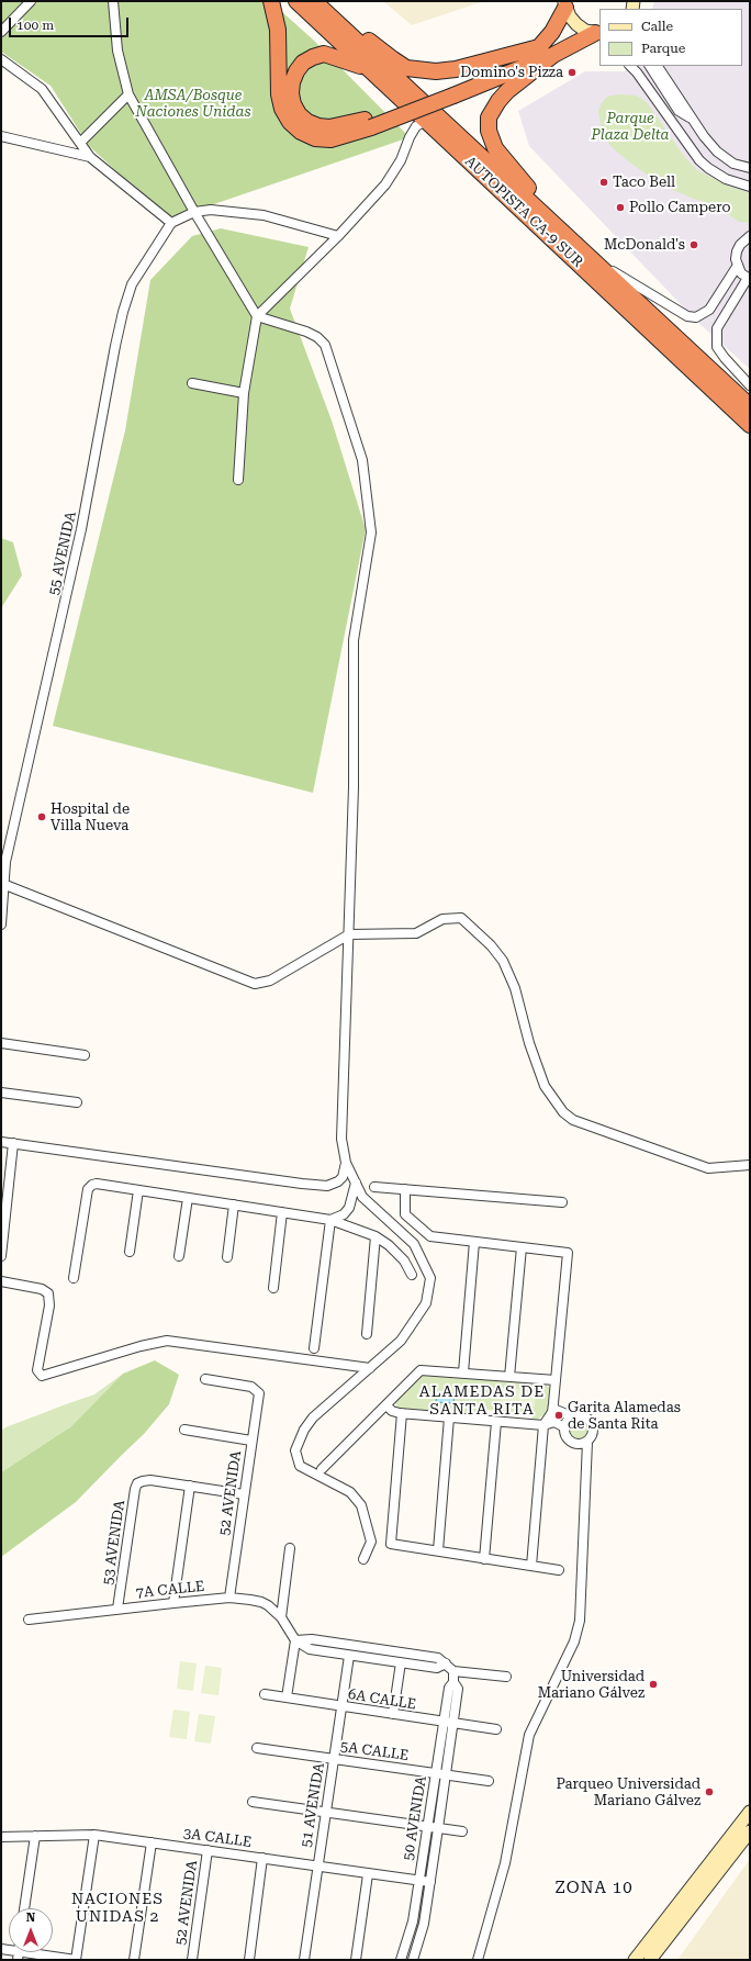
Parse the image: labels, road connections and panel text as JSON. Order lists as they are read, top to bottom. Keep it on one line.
{"streets":{"highway":["AUTOPISTA CA-9 SUR"],"street":["55 AVENIDA","52 AVENIDA","53 AVENIDA","7A CALLE","6A CALLE","5A CALLE","51 AVENIDA","50 AVENIDA","3A CALLE"]},"crossings":[["52 AVENIDA","7A CALLE"],["52 AVENIDA","3A CALLE"],["53 AVENIDA","7A CALLE"],["6A CALLE","51 AVENIDA"],["6A CALLE","50 AVENIDA"],["5A CALLE","51 AVENIDA"],["5A CALLE","50 AVENIDA"],["51 AVENIDA","3A CALLE"],["50 AVENIDA","3A CALLE"]],"districts":["ALAMEDAS DE SANTA RITA","ZONA 10","NACIONES UNIDAS 2"],"parks":["AMSA/Bosque Naciones Unidas","Parque Plaza Delta"],"places":["Domino's Pizza","Taco Bell","Pollo Campero","McDonald's","Hospital de Villa Nueva","Garita Alamedas de Santa Rita","Universidad Mariano Gálvez","Parqueo Universidad Mariano Gálvez"],"legend":["Calle","Parque"],"scale_bar":"100 m","north":"top"}
